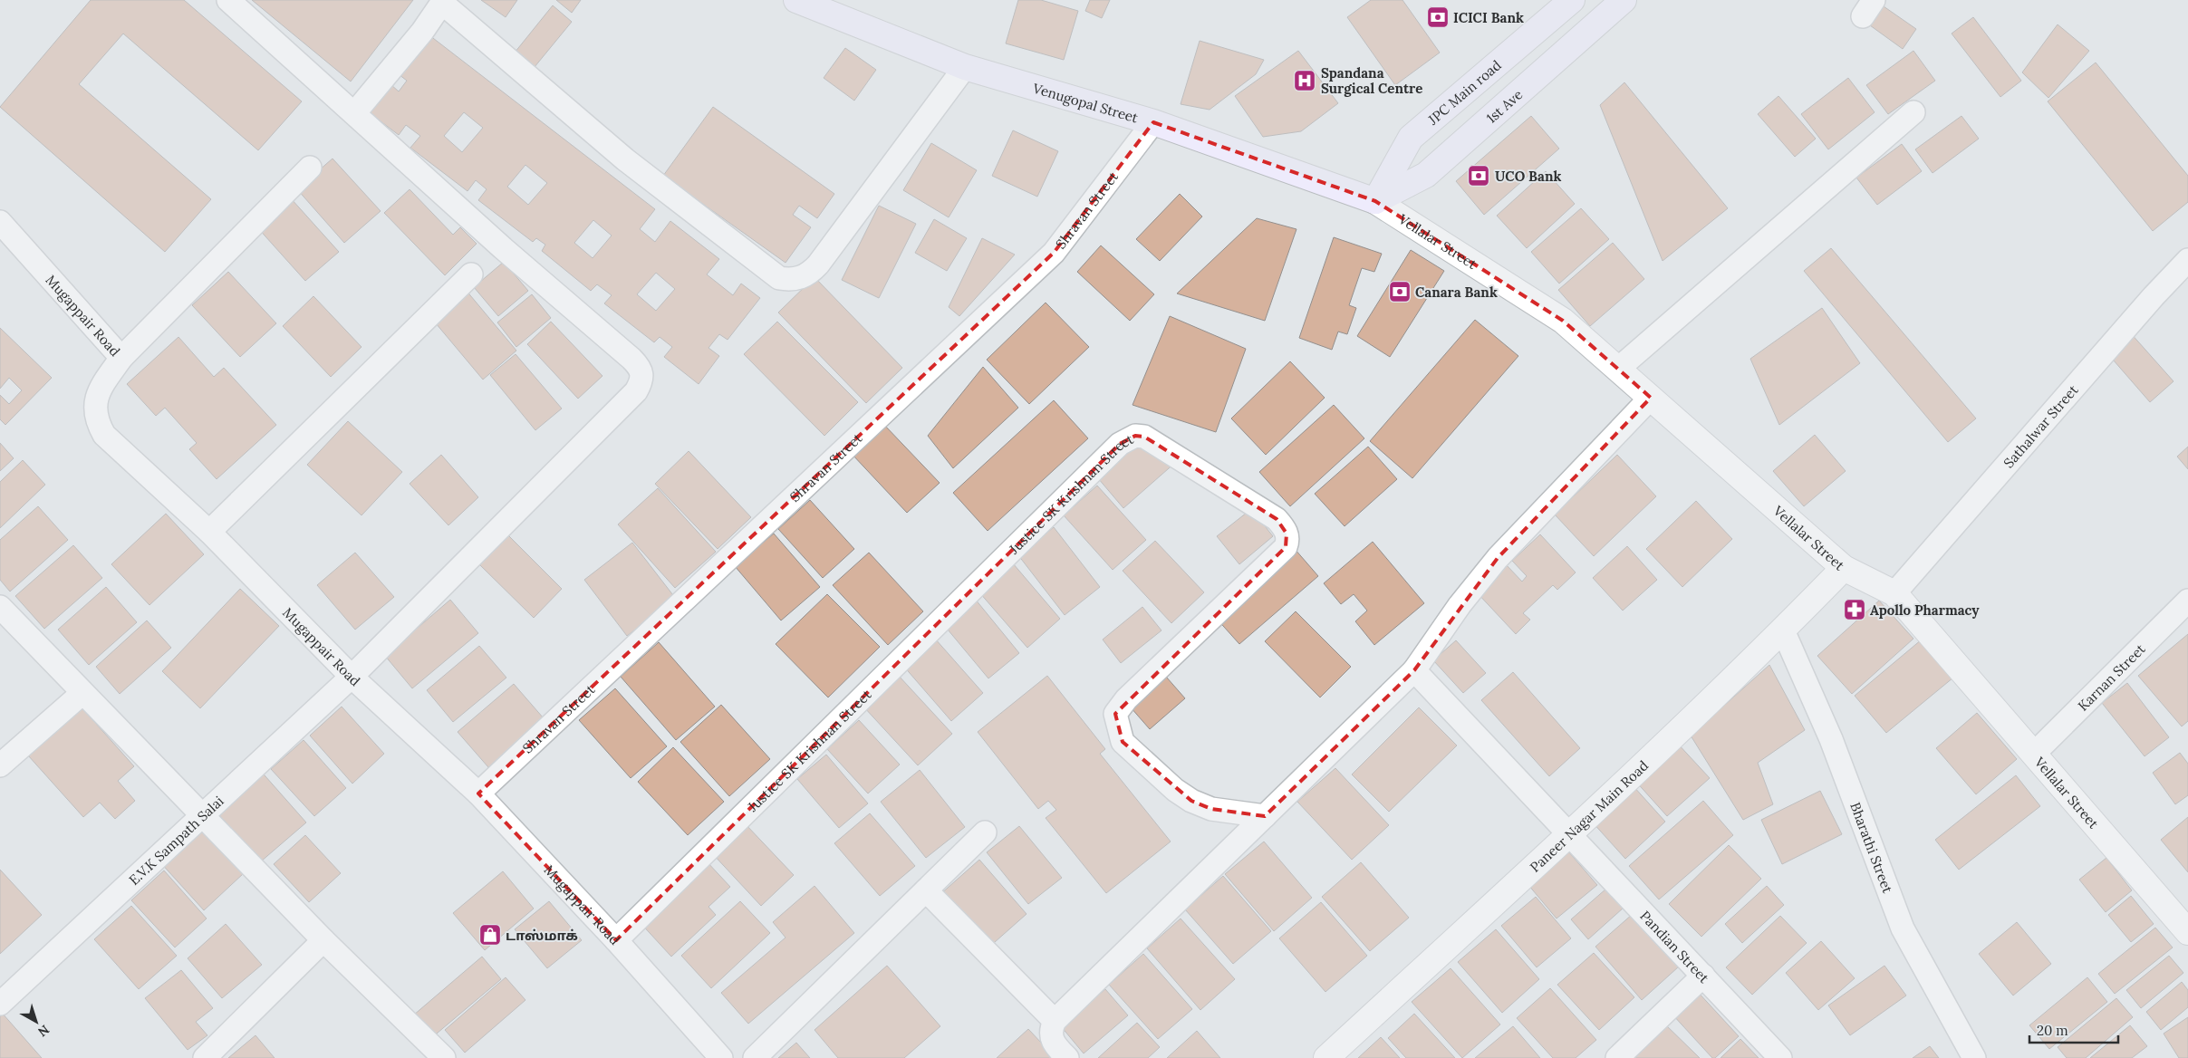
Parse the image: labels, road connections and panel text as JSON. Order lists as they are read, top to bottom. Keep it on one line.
{"streets":{"main road":["JPC Main road","Venugopal Street","1st Ave"],"street":["Shravan Street","Vellalar Street","Mugappair Road","Sathalwar Street","Justice SK Krishnan Street","Karnan Street","Paneer Nagar Main Road","E.V.K Sampath Salai","Bharathi Street","Pandian Street"]},"crossings":[["JPC Main road","Venugopal Street"],["JPC Main road","1st Ave"],["JPC Main road","Vellalar Street"],["Venugopal Street","1st Ave"],["Venugopal Street","Shravan Street"],["Venugopal Street","Vellalar Street"],["1st Ave","Vellalar Street"],["Shravan Street","Mugappair Road"],["Vellalar Street","Sathalwar Street"],["Vellalar Street","Karnan Street"],["Vellalar Street","Paneer Nagar Main Road"],["Mugappair Road","Justice SK Krishnan Street"],["Mugappair Road","E.V.K Sampath Salai"],["Paneer Nagar Main Road","Bharathi Street"],["Paneer Nagar Main Road","Pandian Street"]],"places":{"bank":["ICICI Bank","UCO Bank","Canara Bank"],"hospital":["Spandana Surgical Centre"],"pharmacy":["Apollo Pharmacy"],"shop":["டாஸ்மாக்"]},"scale_bar":"20 m","north":"bottom right"}
